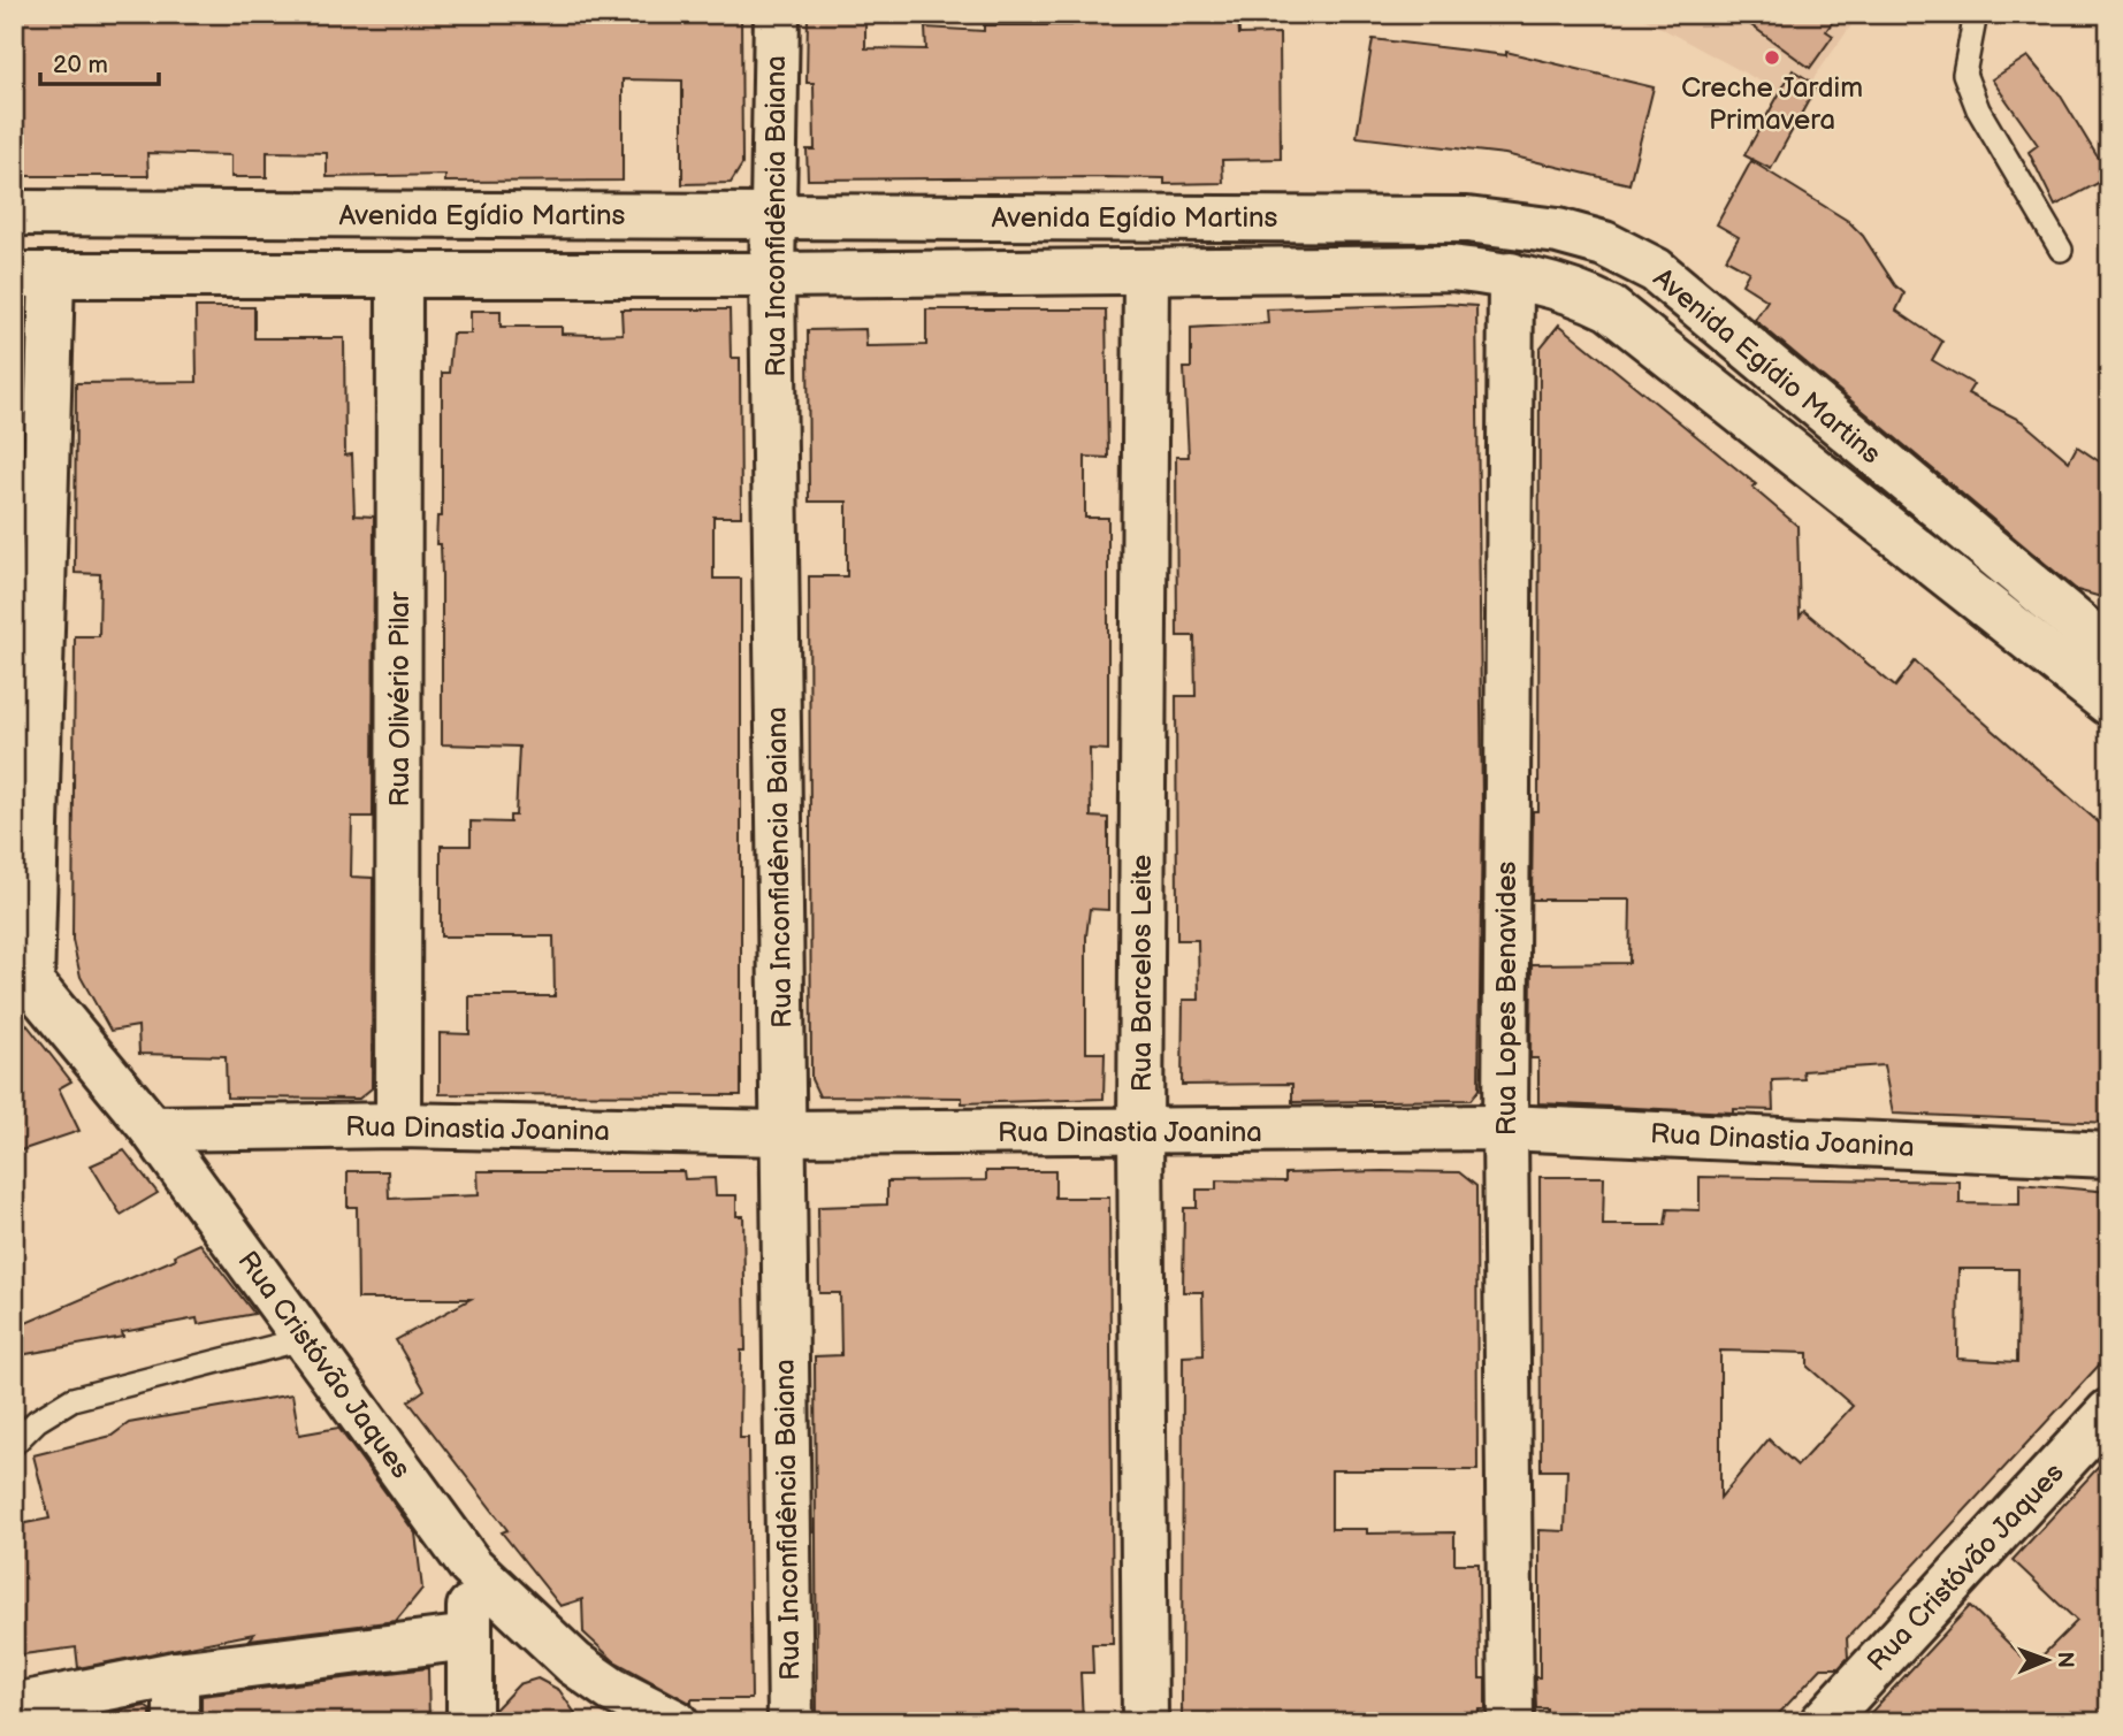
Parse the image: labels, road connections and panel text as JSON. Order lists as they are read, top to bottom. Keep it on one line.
{"streets":{"street":["Avenida Egídio Martins","Rua Inconfidência Baiana","Rua Olivério Pilar","Rua Barcelos Leite","Rua Lopes Benavides","Rua Dinastia Joanina","Rua Cristóvão Jaques"]},"crossings":[["Avenida Egídio Martins","Rua Inconfidência Baiana"],["Avenida Egídio Martins","Rua Olivério Pilar"],["Avenida Egídio Martins","Rua Barcelos Leite"],["Avenida Egídio Martins","Rua Lopes Benavides"],["Rua Inconfidência Baiana","Rua Dinastia Joanina"],["Rua Olivério Pilar","Rua Dinastia Joanina"],["Rua Barcelos Leite","Rua Dinastia Joanina"],["Rua Lopes Benavides","Rua Dinastia Joanina"],["Rua Dinastia Joanina","Rua Cristóvão Jaques"]],"places":["Creche Jardim Primavera"],"scale_bar":"20 m","north":"right"}
